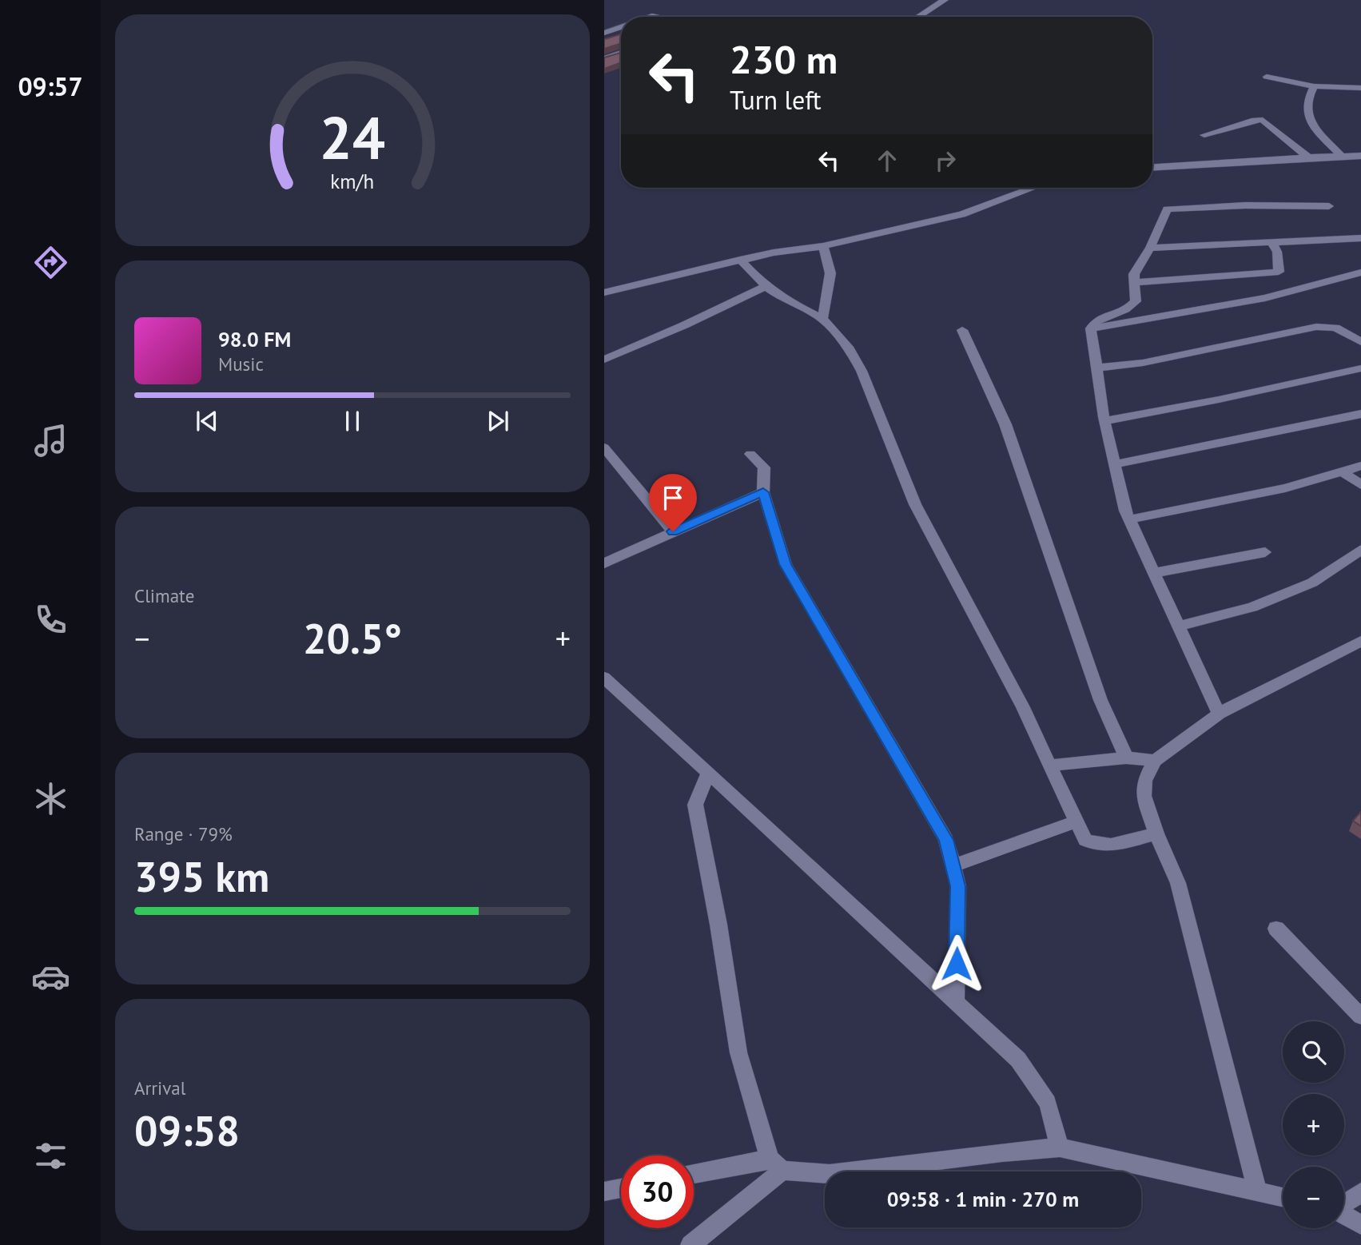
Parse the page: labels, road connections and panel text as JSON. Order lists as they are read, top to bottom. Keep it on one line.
{"page":{"tabs":"09:57","turn":["230 m","Turn left"],"song":["98.0 FM","Music"],"tile":["Climate",["Range · 79%","395 km"],["Arrival","09:58"]],"heat":["−","20.5°","+"],"map_buttons":["+","−"],"limit":"30","trip":"09:58 · 1 min · 270 m","gauge":["24","km/h"]}}
